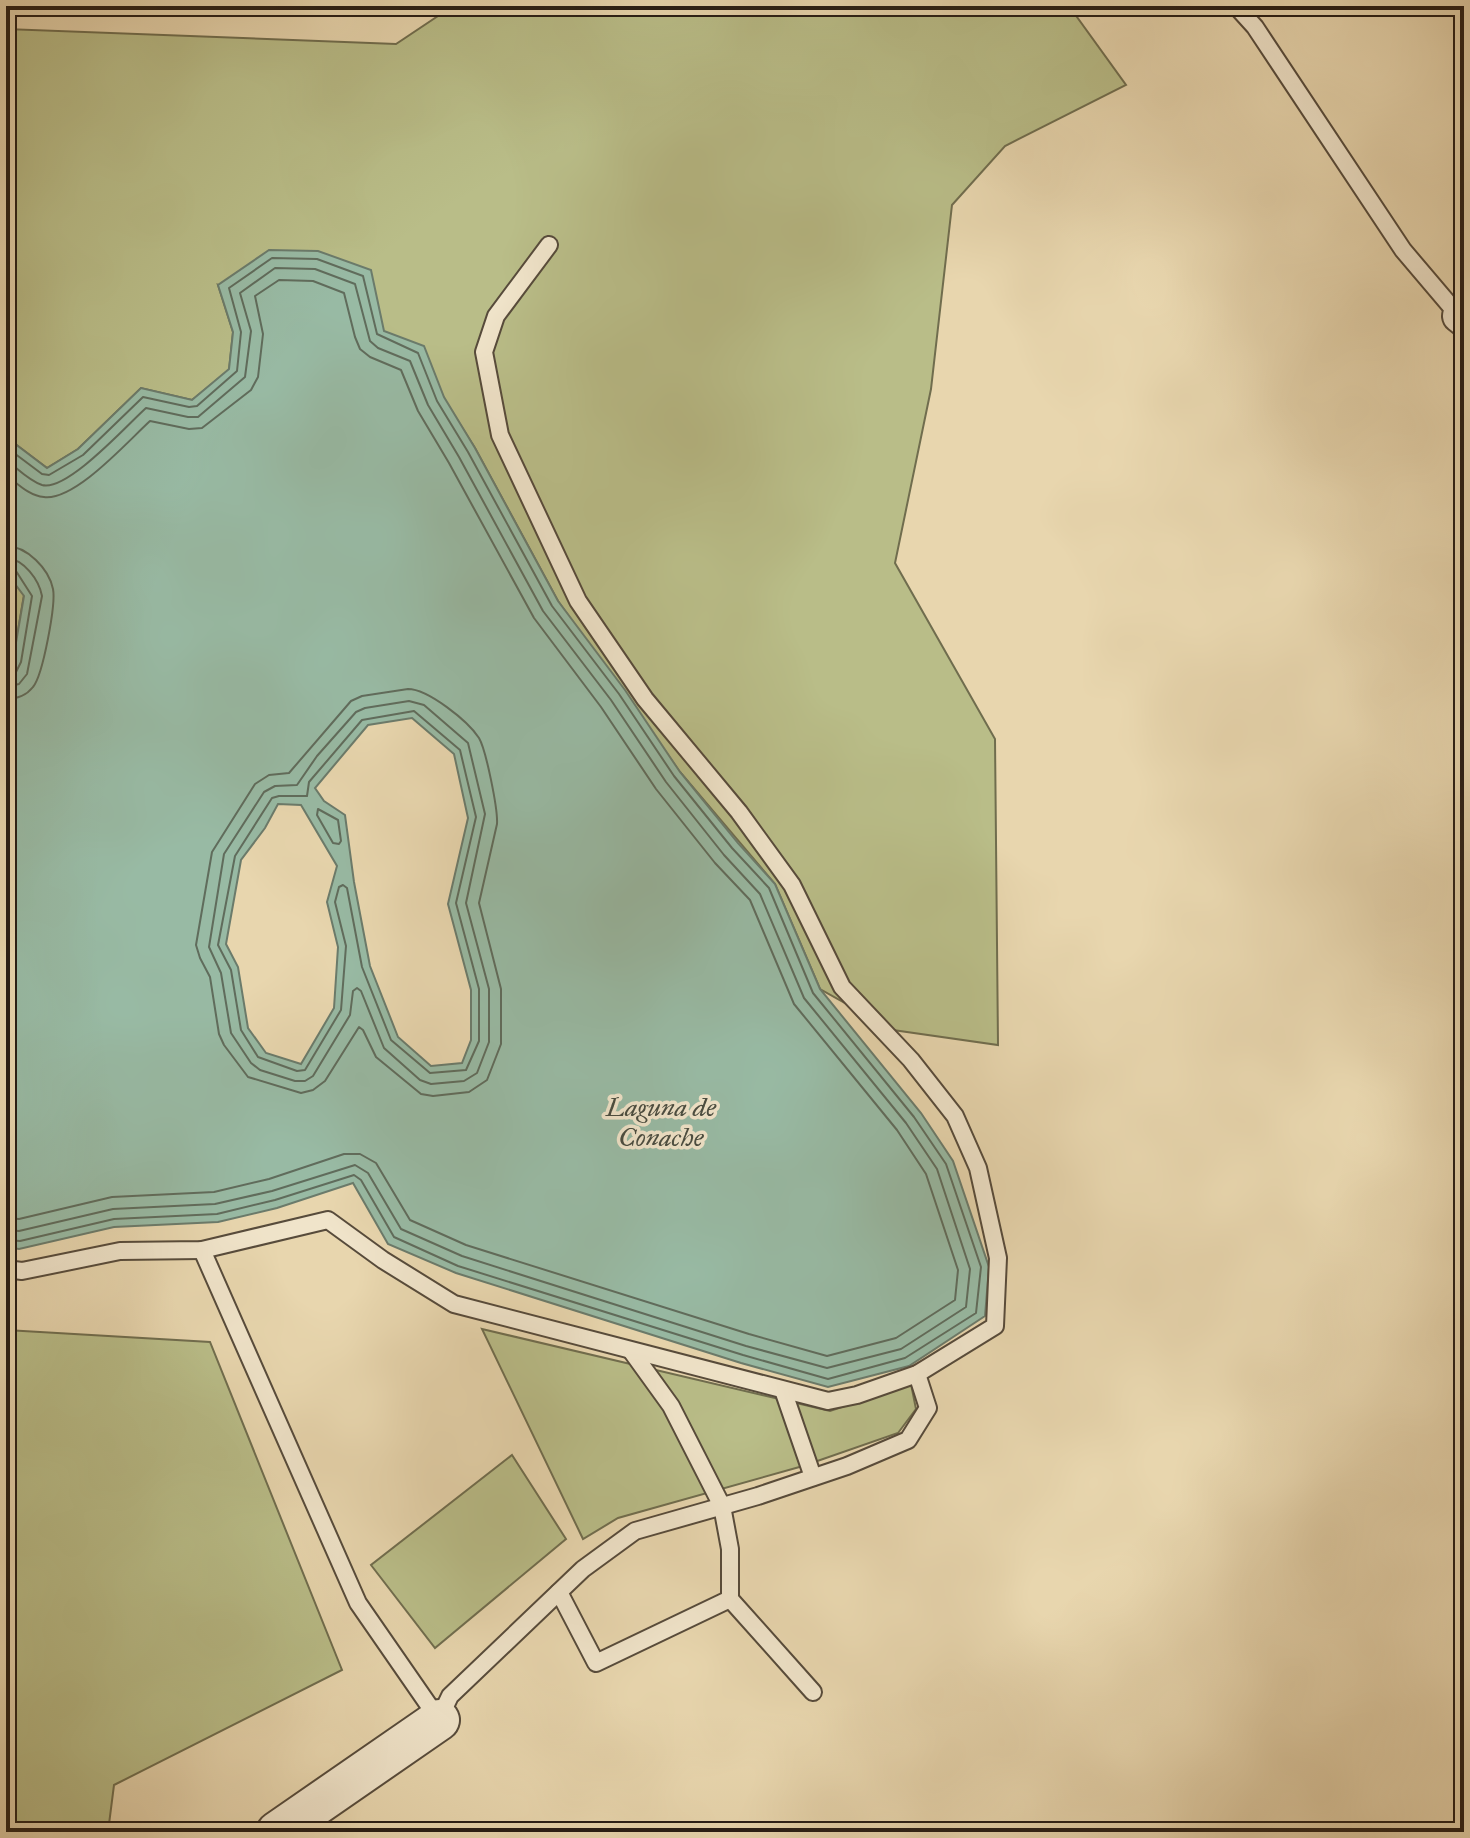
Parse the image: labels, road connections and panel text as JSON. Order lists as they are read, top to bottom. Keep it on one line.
{"water":["Laguna de Conache"]}
